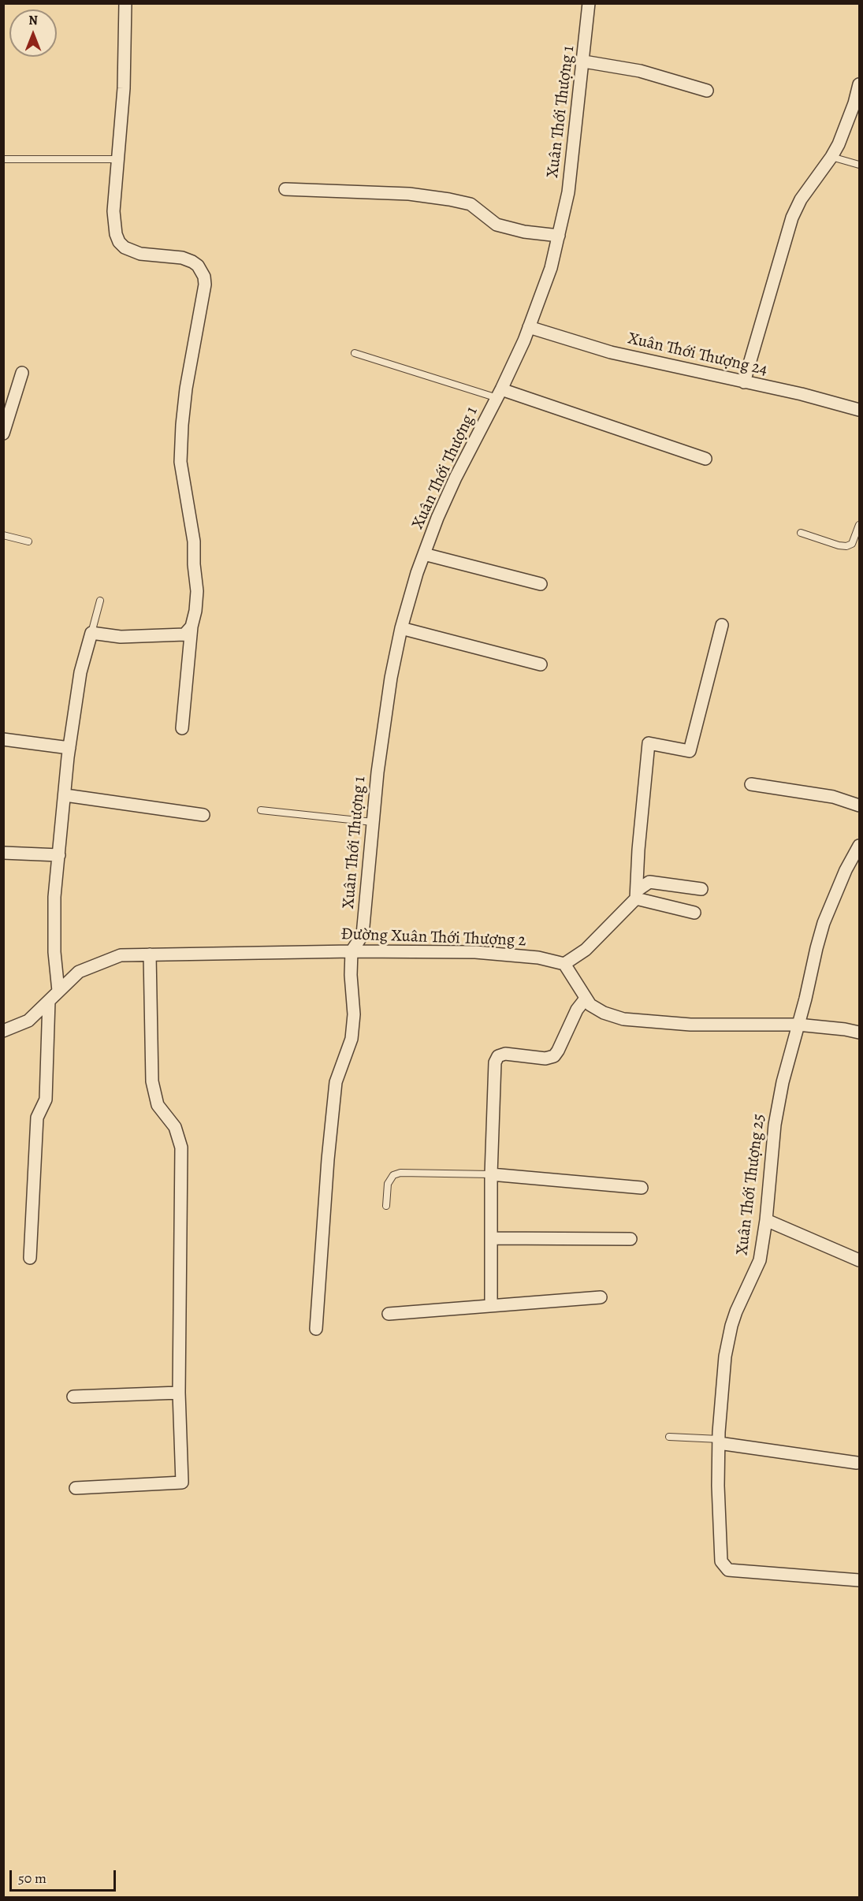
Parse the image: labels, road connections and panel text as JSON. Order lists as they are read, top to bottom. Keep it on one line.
{"streets":{"street":["Xuân Thới Thượng 1","Xuân Thới Thượng 24","Đường Xuân Thới Thượng 2","Xuân Thới Thượng 25"]},"crossings":[["Xuân Thới Thượng 1","Xuân Thới Thượng 24"],["Xuân Thới Thượng 1","Đường Xuân Thới Thượng 2"]],"scale_bar":"50 m","north":"top"}
